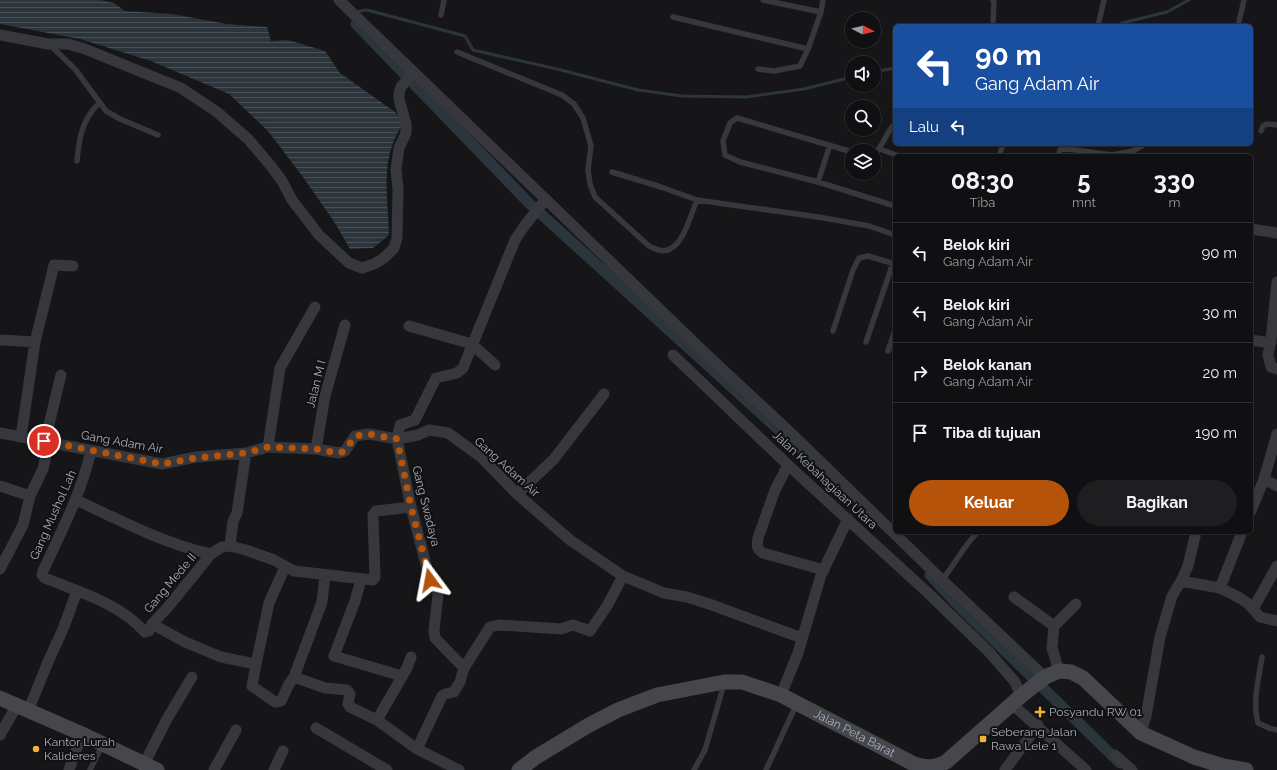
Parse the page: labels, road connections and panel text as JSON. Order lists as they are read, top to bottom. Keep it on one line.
{"streets":{"main road":["Jalan Peta Barat"],"street":["Jalan M I","Gang Adam Air","Jalan Kebahagiaan Utara","Gang Swadaya","Gang Mushol Lah","Gang Mede II"]},"crossings":[["Jalan M I","Gang Adam Air"],["Gang Adam Air","Gang Swadaya"],["Gang Adam Air","Gang Mushol Lah"],["Jalan Kebahagiaan Utara","Jalan Peta Barat"],["Gang Mushol Lah","Gang Mede II"]],"places":{"health":["Posyandu RW 01"],"transit":["Seberang Jalan Rawa Lele 1"],"other":["Kantor Lurah Kalideres"]},"north":"right","page":{"turn":["90 m","Gang Adam Air"],"then":"Lalu","eta":["08:30","Tiba","5","mnt","330","m"],"list":[{"name":"Belok kiri","note":"Gang Adam Air","value":"90 m"},{"name":"Belok kiri","note":"Gang Adam Air","value":"30 m"},{"name":"Belok kanan","note":"Gang Adam Air","value":"20 m"},{"name":"Tiba di tujuan","value":"190 m"}],"buttons":["Keluar","Bagikan"]}}
